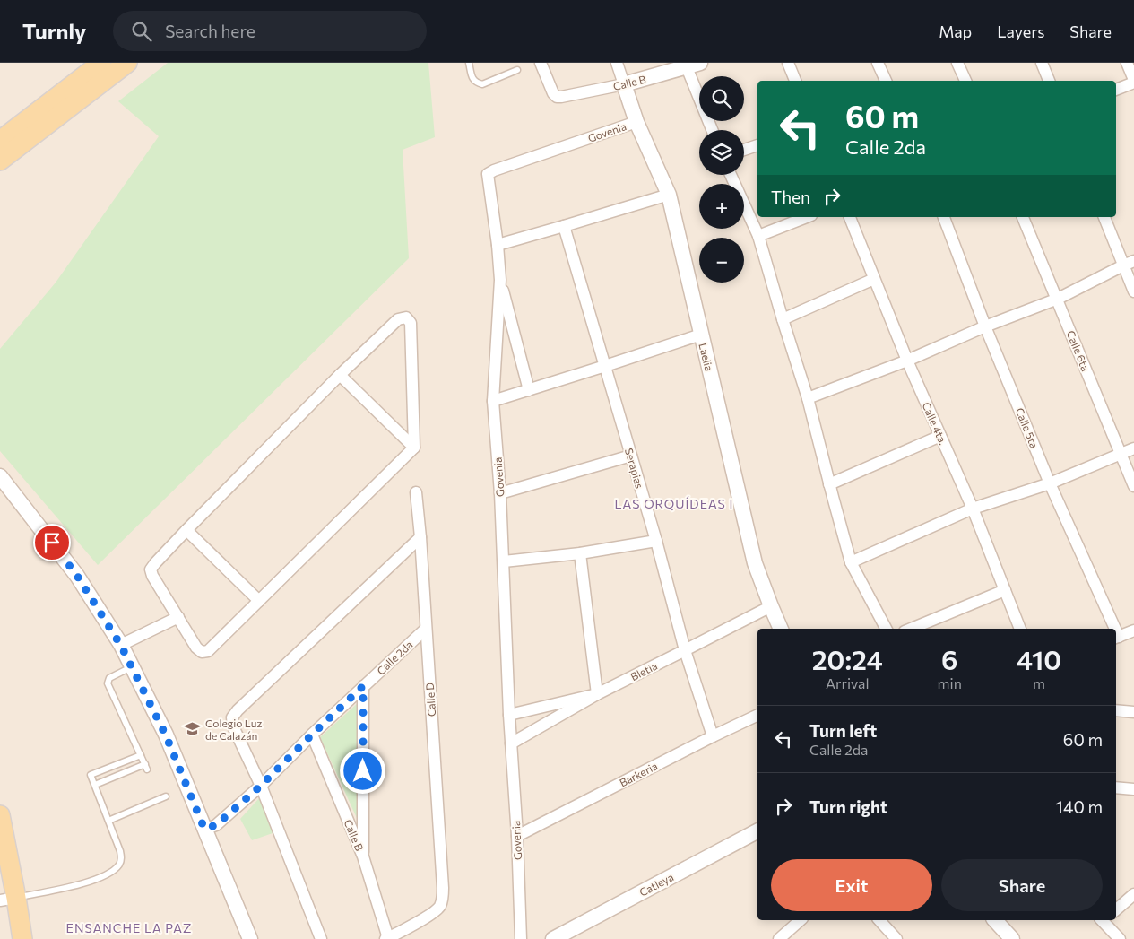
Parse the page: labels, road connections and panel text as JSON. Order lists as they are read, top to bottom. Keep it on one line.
{"streets":{"street":["Calle B","Govenia","Calle 6ta","Laelia","Calle 4ta.","Calle 5ta","Serapias","Calle 2da","Bletia","Calle D","Barkeria","Catleya"]},"crossings":[["Calle B","Laelia"],["Calle B","Calle 2da"],["Calle B","Calle D"],["Govenia","Laelia"],["Govenia","Bletia"],["Govenia","Barkeria"],["Laelia","Bletia"],["Serapias","Bletia"],["Serapias","Barkeria"],["Calle 2da","Calle D"]],"districts":["LAS ORQUÍDEAS I","ENSANCHE LA PAZ"],"places":{"school or university":["Colegio Luz de Calazán"]},"page":{"header":"Turnly","search":"Search here","nav":["Map","Layers","Share"],"map_buttons":["+","−"],"turn":["60 m","Calle 2da"],"then":"Then","eta":["20:24","Arrival","6","min","410","m"],"list":[{"name":"Turn left","note":"Calle 2da","value":"60 m"},{"name":"Turn right","value":"140 m"}],"buttons":["Exit","Share"]}}
